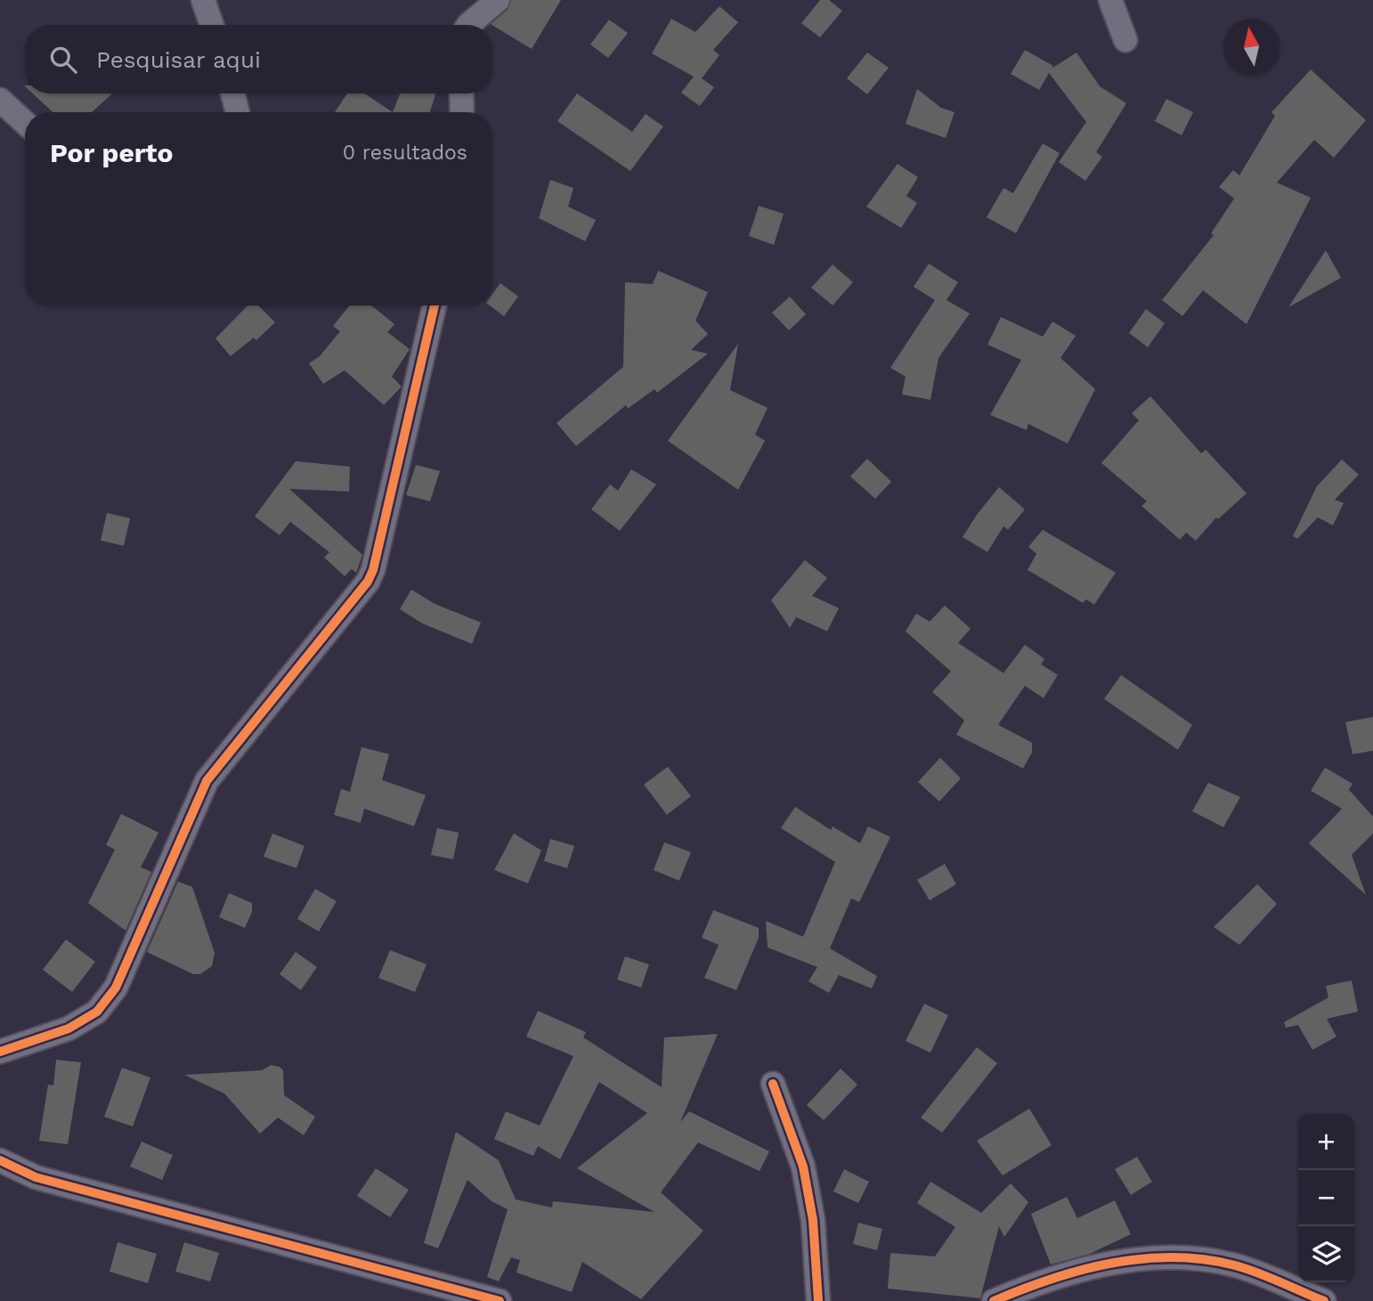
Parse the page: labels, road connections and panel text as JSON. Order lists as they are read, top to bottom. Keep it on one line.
{"north":"top","page":{"search":"Pesquisar aqui","heading":["Por perto","0 resultados"],"map_buttons":["+","−"]}}
